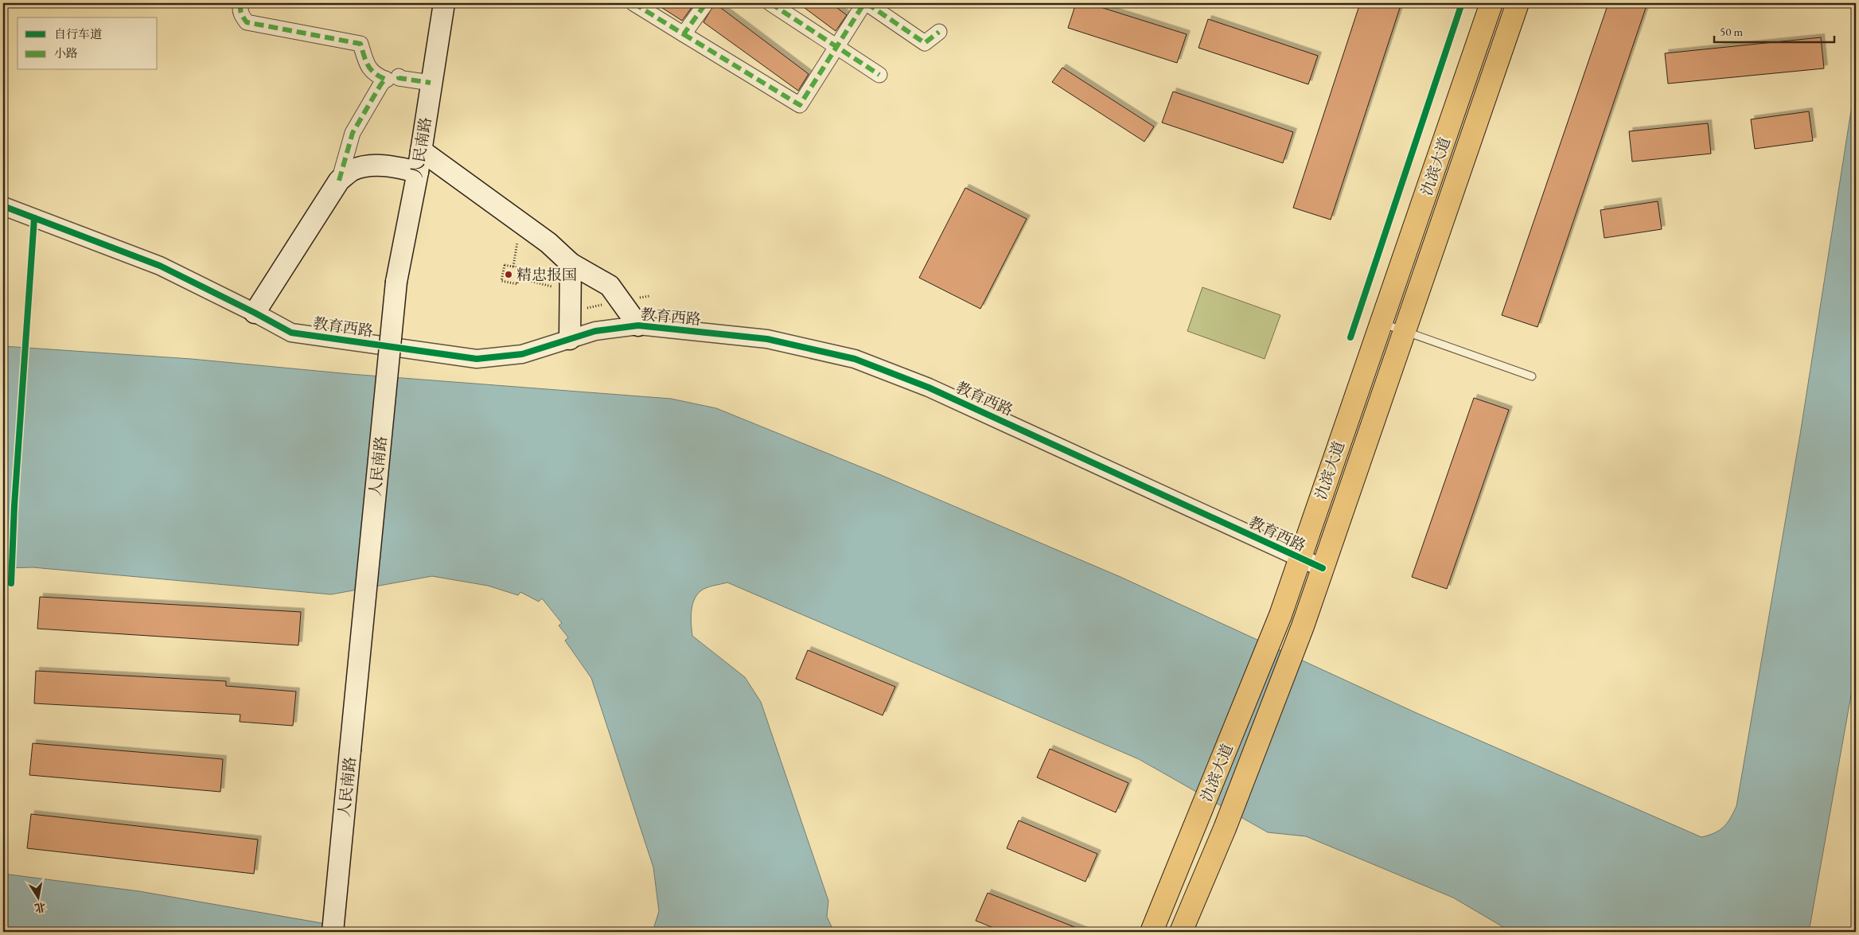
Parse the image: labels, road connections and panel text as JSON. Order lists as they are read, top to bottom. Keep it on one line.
{"streets":{"main road":["人民南路","氿滨大道"],"street":["教育西路"]},"crossings":[["氿滨大道","教育西路"]],"places":["精忠报国"],"legend":["自行车道","小路"],"scale_bar":"50 m","north":"bottom"}
